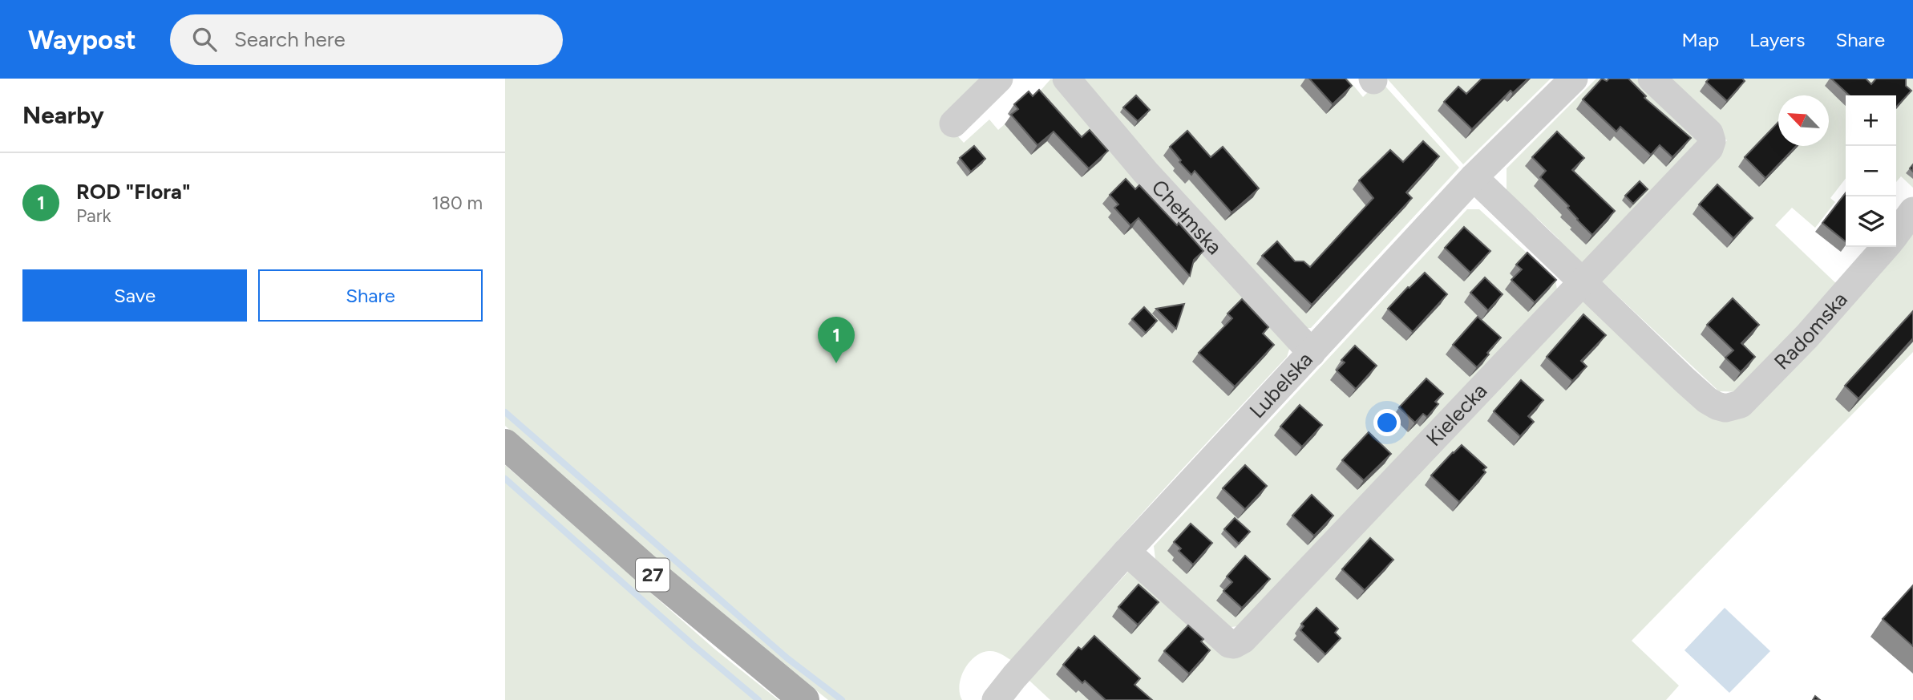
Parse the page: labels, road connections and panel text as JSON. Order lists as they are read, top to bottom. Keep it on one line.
{"streets":{"main road":["27"],"street":["Chełmska","Radomska","Lubelska","Kielecka"]},"crossings":[["Chełmska","Lubelska"],["Radomska","Kielecka"],["Lubelska","Kielecka"]],"north":"top left","page":{"header":"Waypost","search":"Search here","nav":["Map","Layers","Share"],"heading":"Nearby","map_buttons":["+","−"],"list":[{"mark":"1","name":"ROD \"Flora\"","note":"Park","value":"180 m"}],"buttons":["Save","Share"],"pins":"1"}}
